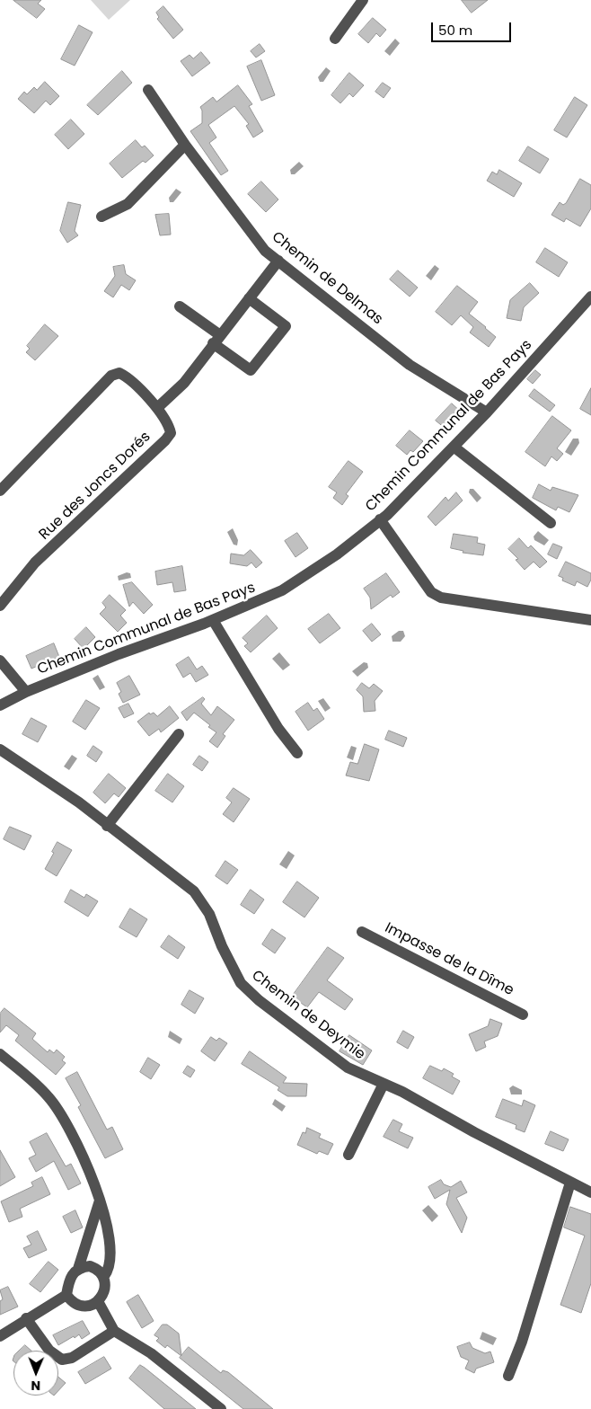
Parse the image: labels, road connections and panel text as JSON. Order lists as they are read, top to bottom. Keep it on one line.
{"streets":{"street":["Chemin de Delmas","Chemin Communal de Bas Pays","Rue des Joncs Dorés","Impasse de la Dîme","Chemin de Deymie"]},"crossings":[["Chemin de Delmas","Chemin Communal de Bas Pays"]],"scale_bar":"50 m","north":"bottom"}
